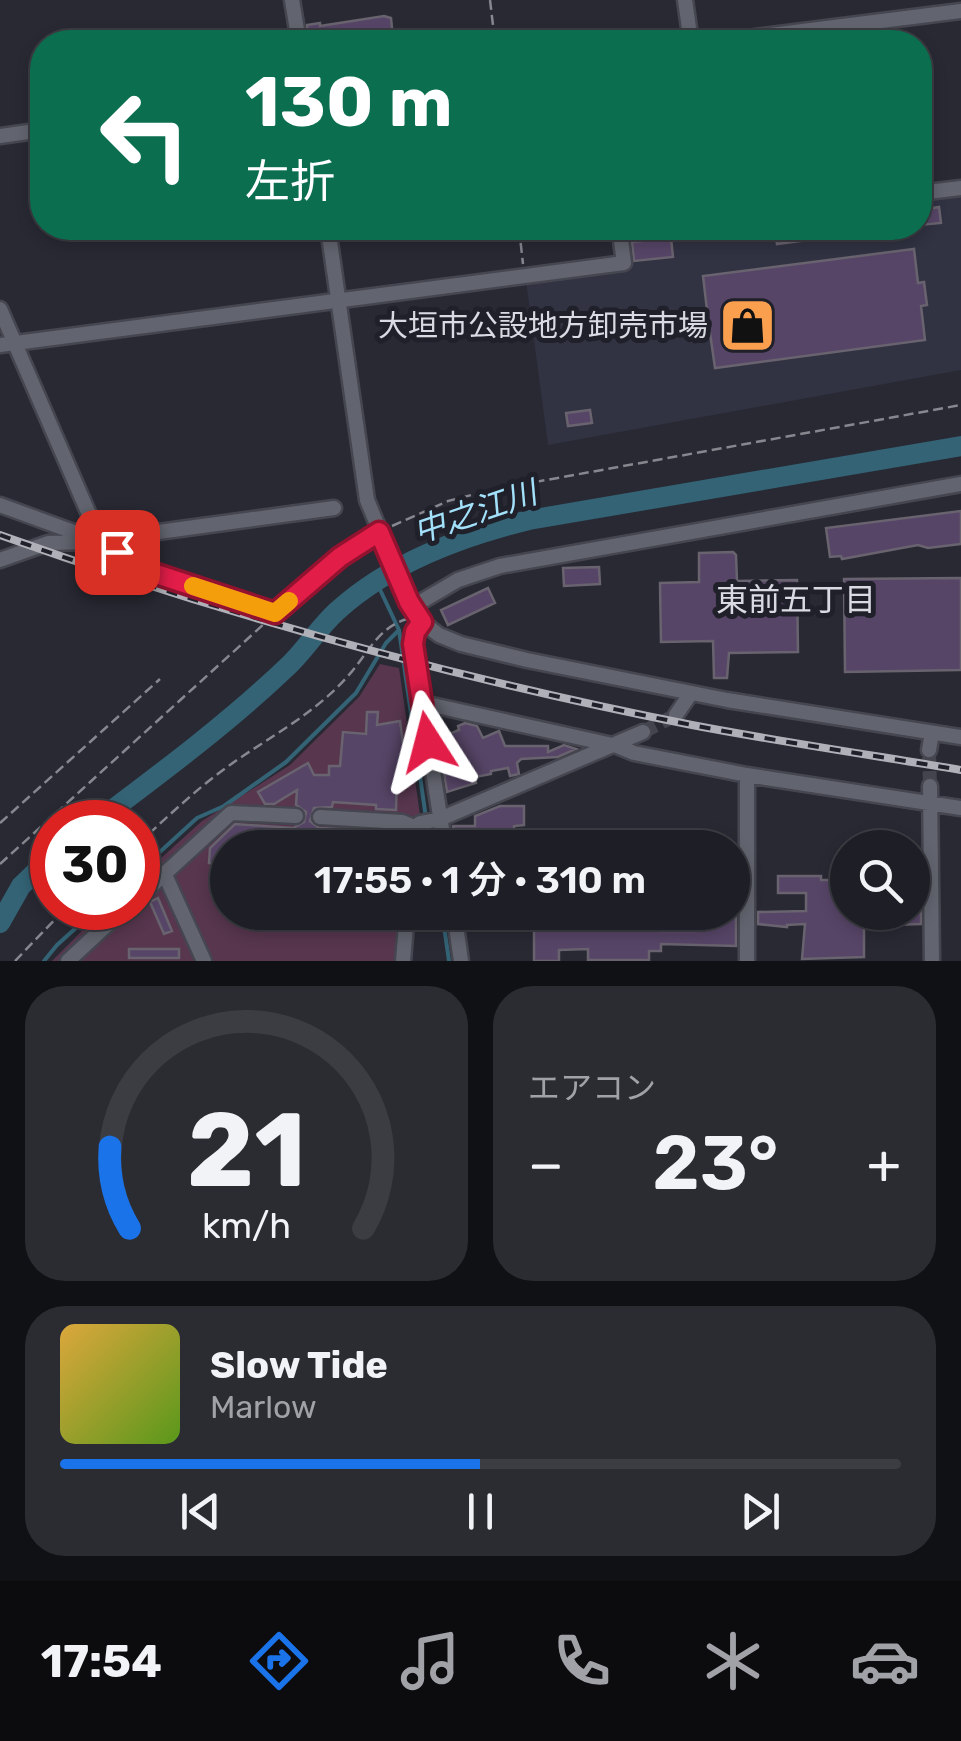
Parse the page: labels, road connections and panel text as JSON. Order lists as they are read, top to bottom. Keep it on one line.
{"districts":["東前五丁目"],"water":["中之江川"],"places":{"shop":["大垣市公設地方卸売市場"]},"page":{"turn":["130 m","左折"],"limit":"30","trip":"17:55 · 1 分 · 310 m","tile":"エアコン","heat":["−","23°","+"],"song":["Slow Tide","Marlow"],"tabs":"17:54","gauge":["21","km/h"]}}
